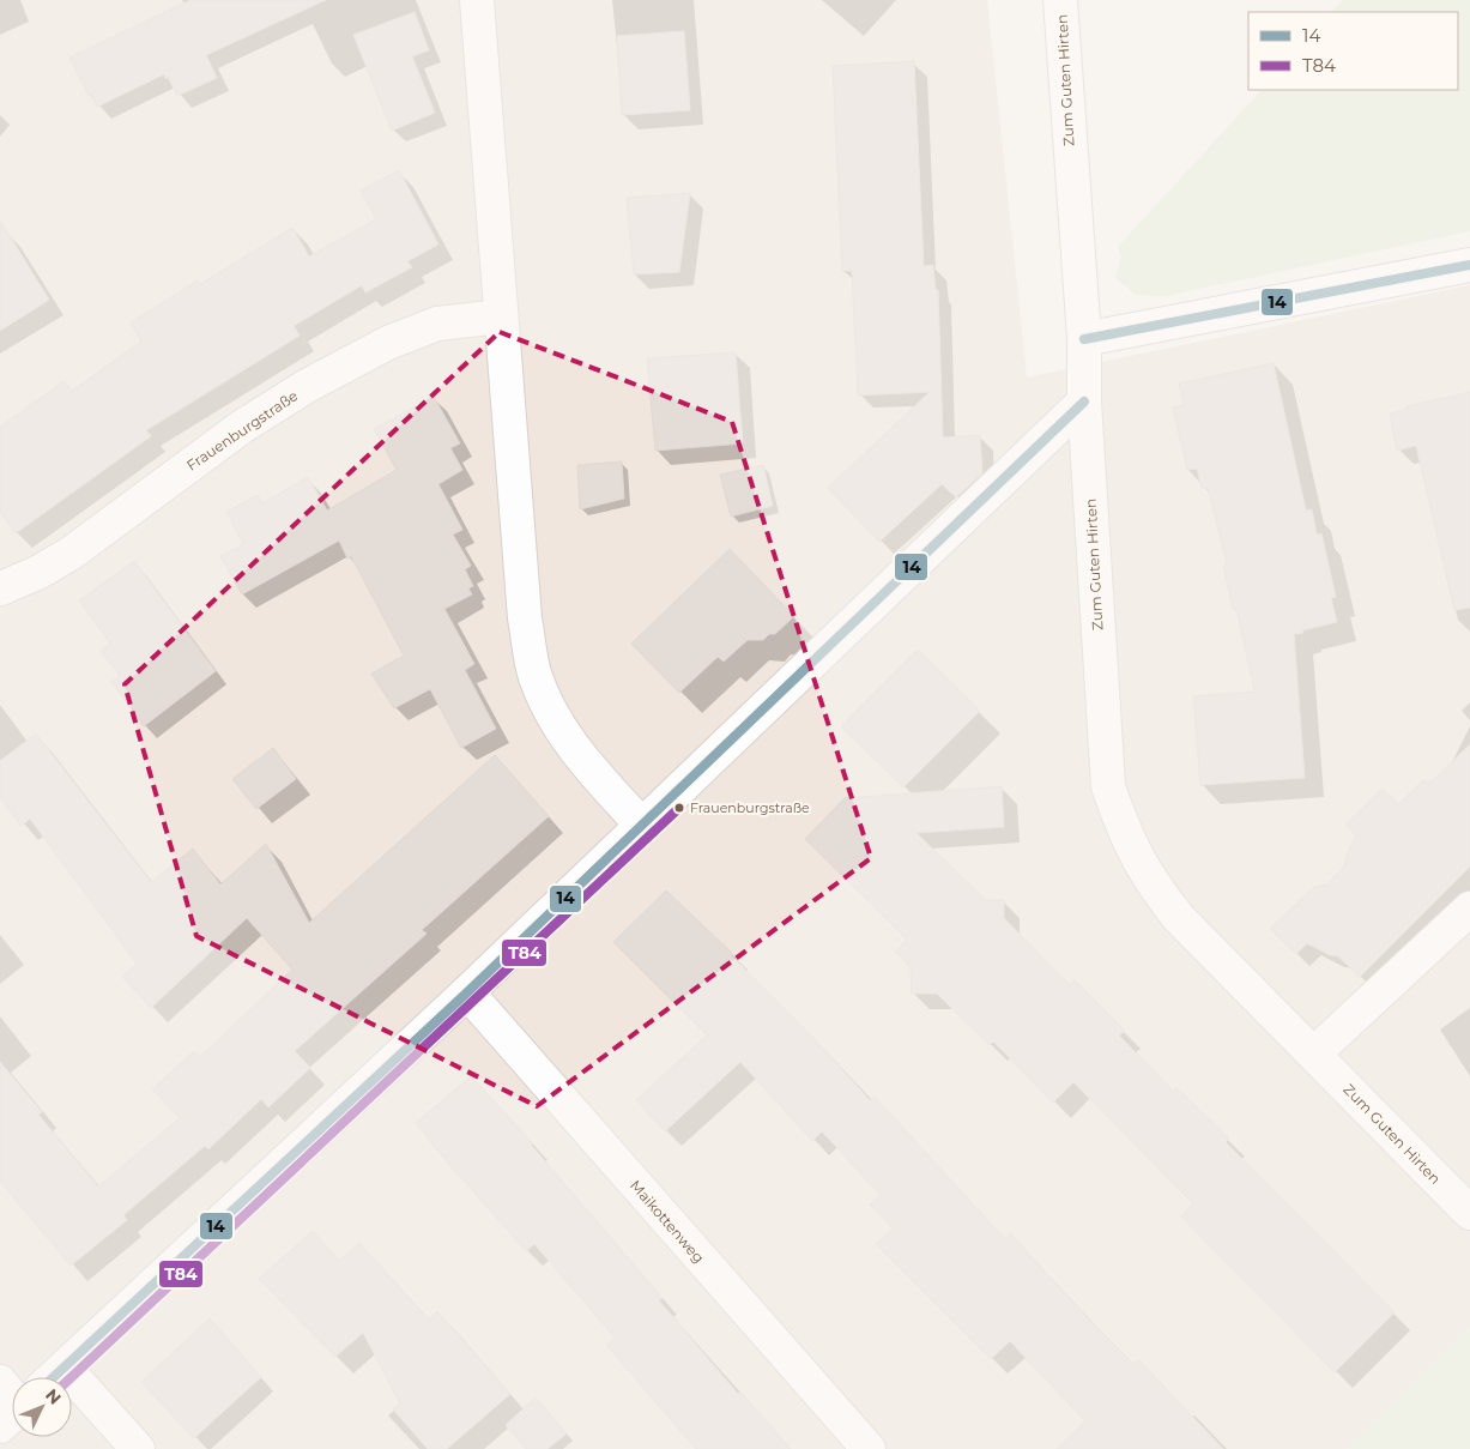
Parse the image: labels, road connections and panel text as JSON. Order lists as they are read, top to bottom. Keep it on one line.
{"streets":{"street":["Zum Guten Hirten","Frauenburgstraße","Maikottenweg"]},"places":["Frauenburgstraße"],"lines":["transit line 14","transit line T84"],"legend":["14","T84"],"north":"top right"}
